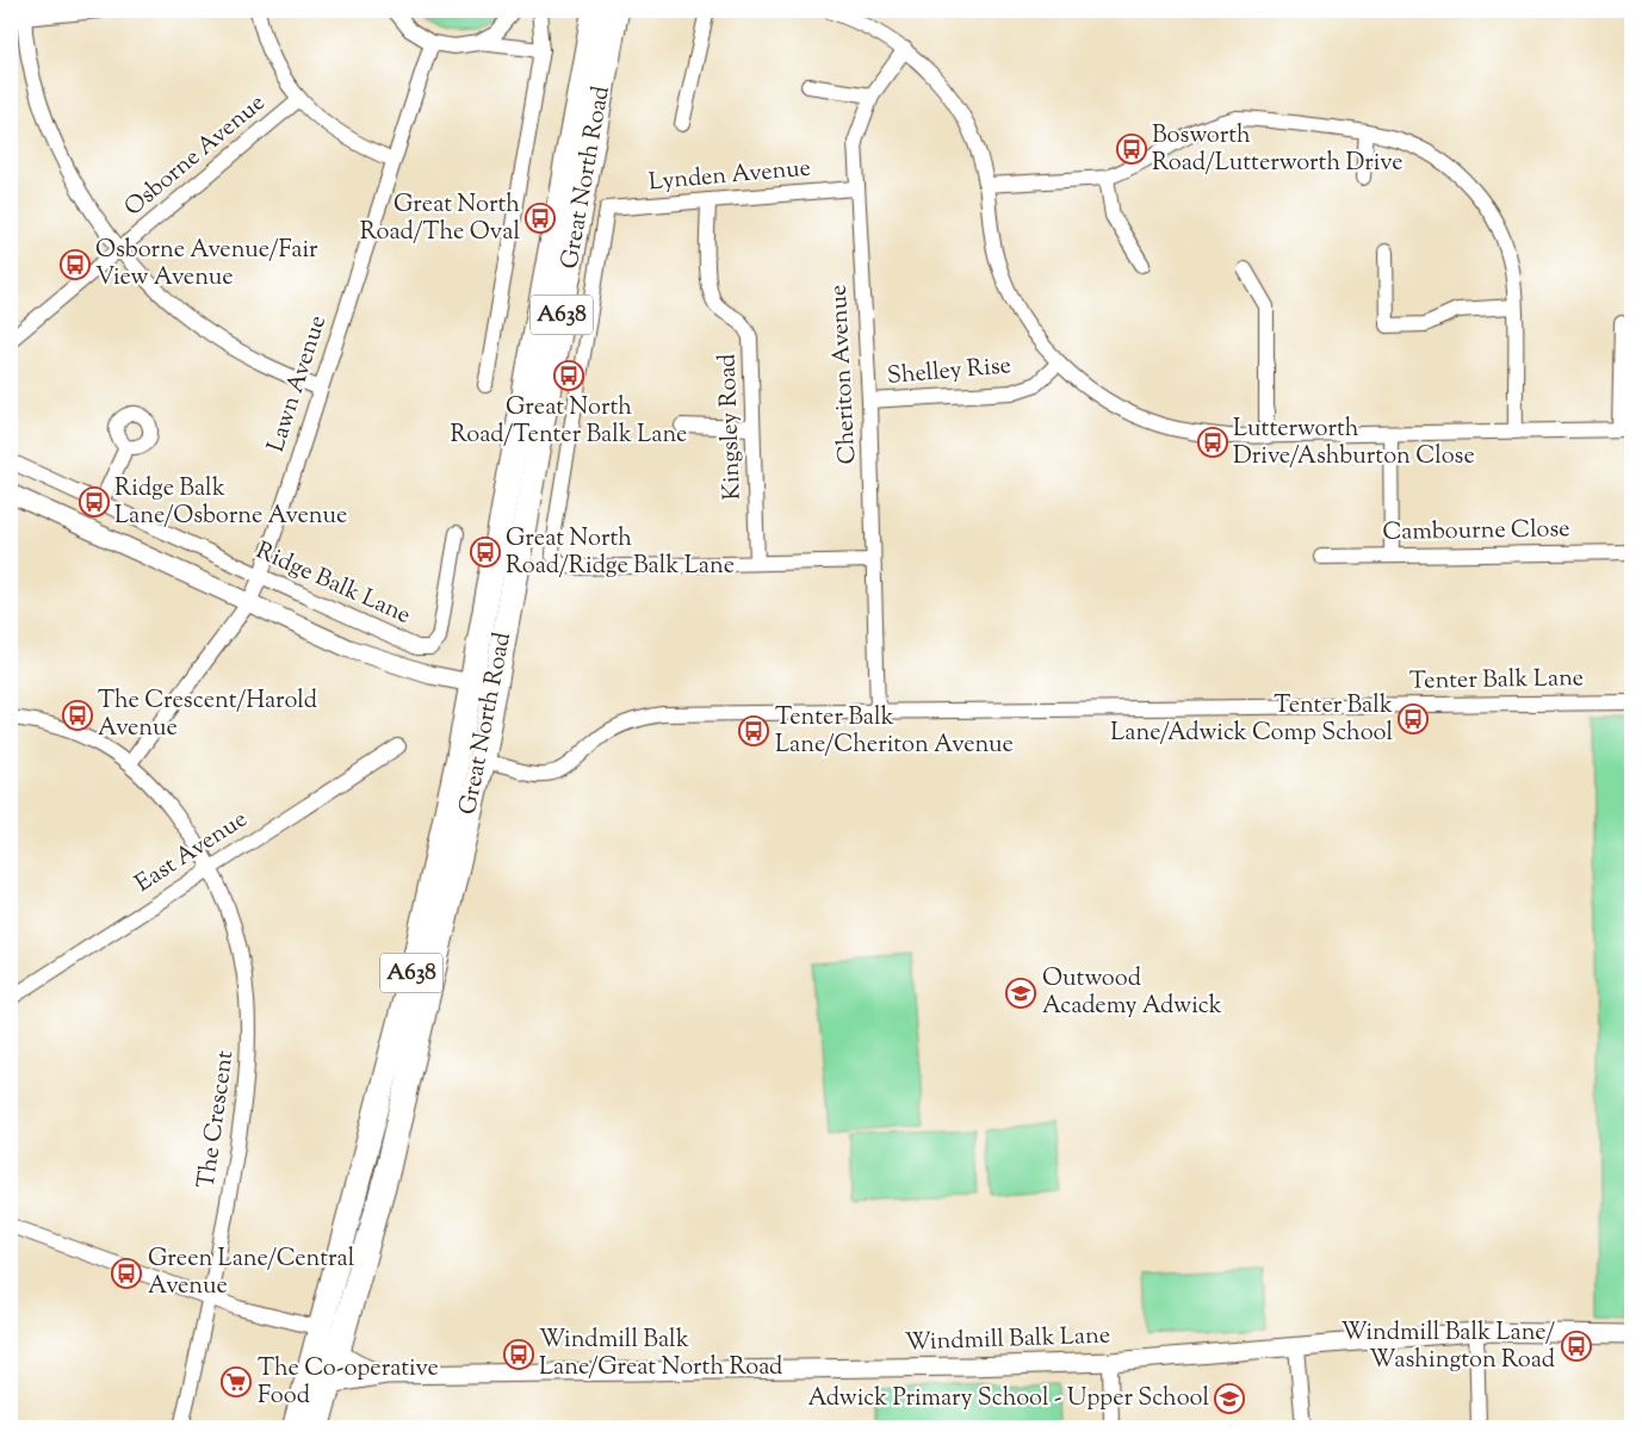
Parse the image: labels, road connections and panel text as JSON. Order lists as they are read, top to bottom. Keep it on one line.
{"streets":{"highway":["Great North Road","A638"],"street":["Osborne Avenue","Lynden Avenue","Shelley Rise","Cheriton Avenue","Lawn Avenue","Kingsley Road","Cambourne Close","Ridge Balk Lane","Tenter Balk Lane","East Avenue","The Crescent","Windmill Balk Lane"]},"crossings":[["Lynden Avenue","Cheriton Avenue"],["Lynden Avenue","Kingsley Road"],["Great North Road","Ridge Balk Lane"],["Great North Road","Tenter Balk Lane"],["Great North Road","Windmill Balk Lane"],["Shelley Rise","Cheriton Avenue"],["Cheriton Avenue","Tenter Balk Lane"],["Lawn Avenue","Ridge Balk Lane"],["Lawn Avenue","The Crescent"],["East Avenue","The Crescent"]],"places":{"bus stop":["Bosworth Road/Lutterworth Drive","Great North Road/The Oval","Osborne Avenue/Fair View Avenue","Great North Road/Tenter Balk Lane","Lutterworth Drive/Ashburton Close","Ridge Balk Lane/Osborne Avenue","Great North Road/Ridge Balk Lane","The Crescent/Harold Avenue","Tenter Balk Lane/Adwick Comp School","Tenter Balk Lane/Cheriton Avenue","Green Lane/Central Avenue","Windmill Balk Lane/ Washington Road","Windmill Balk Lane/Great North Road"],"school or university":["Outwood Academy Adwick","Adwick Primary School - Upper School"],"supermarket":["The Co-operative Food"]}}
